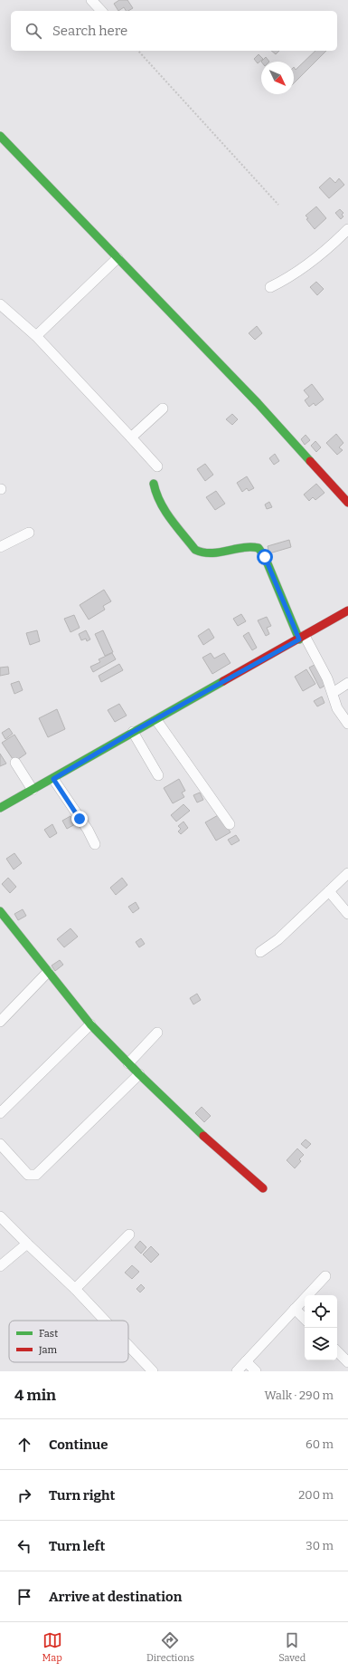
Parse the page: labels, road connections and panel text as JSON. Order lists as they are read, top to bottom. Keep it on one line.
{"legend":["Fast","Jam"],"north":"bottom right","page":{"search":"Search here","heading":["4 min","Walk · 290 m"],"list":[["Continue","60 m"],["Turn right","200 m"],["Turn left","30 m"],"Arrive at destination"],"nav":["Map","Directions","Saved"]}}
